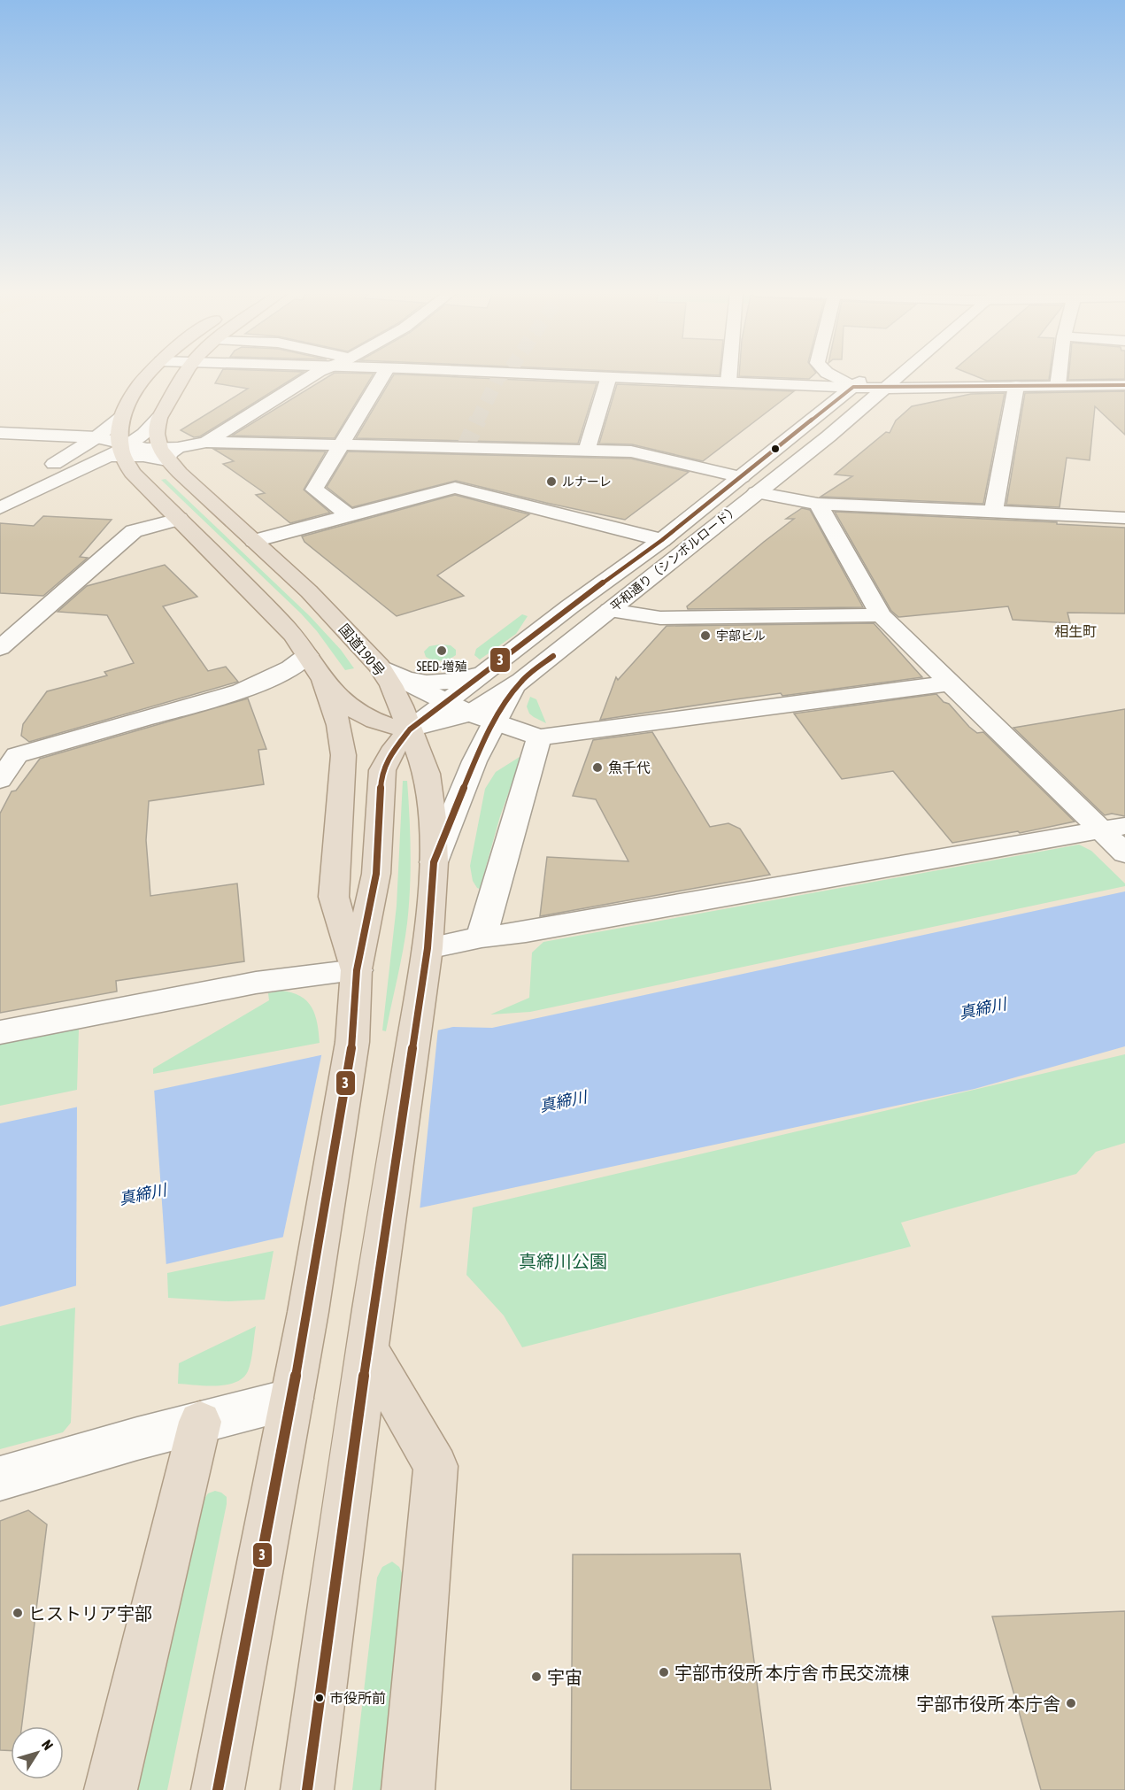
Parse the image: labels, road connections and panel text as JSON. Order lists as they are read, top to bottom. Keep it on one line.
{"streets":{"highway":["国道190号"],"street":["平和通り（シンボルロード）"]},"districts":["相生町"],"water":["真締川"],"parks":["真締川公園"],"places":["ルナーレ","宇部ビル","SEED-増殖","魚千代","ヒストリア宇部","宇部市役所 本庁舎 市民交流棟","宇宙","市役所前","宇部市役所 本庁舎"],"lines":["transit line 3"],"north":"top right"}
